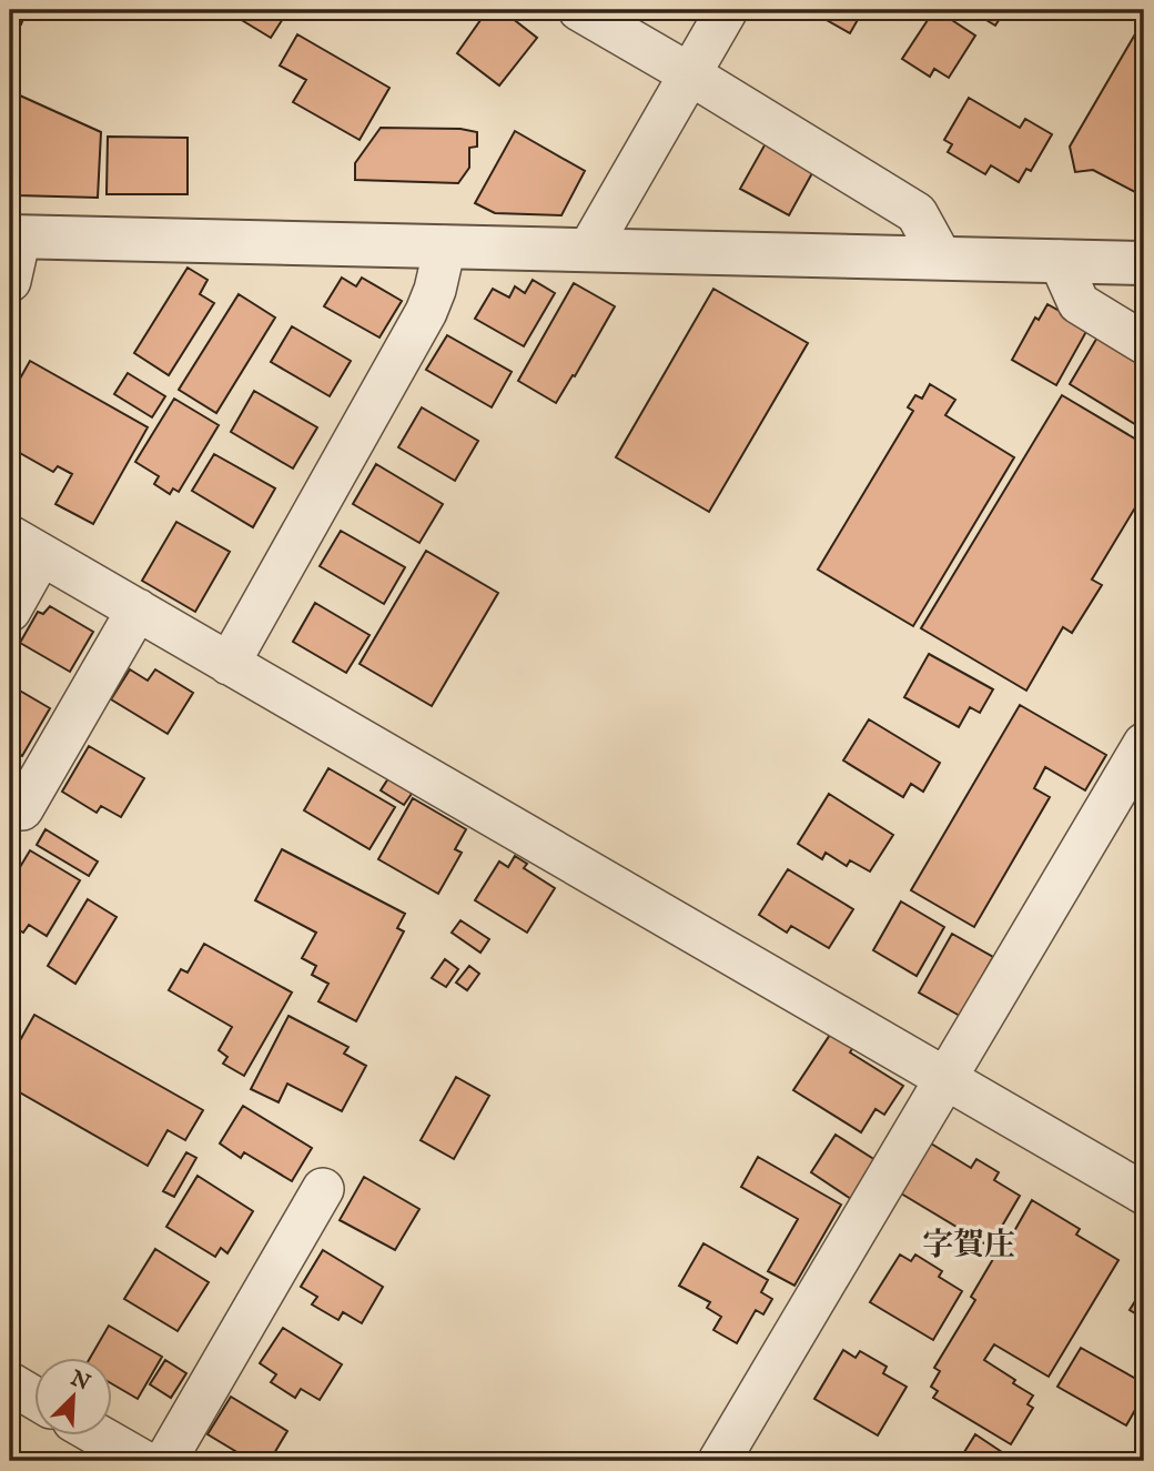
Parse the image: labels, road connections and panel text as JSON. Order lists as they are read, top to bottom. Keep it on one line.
{"districts":["字賀庄"],"north":"top right"}
